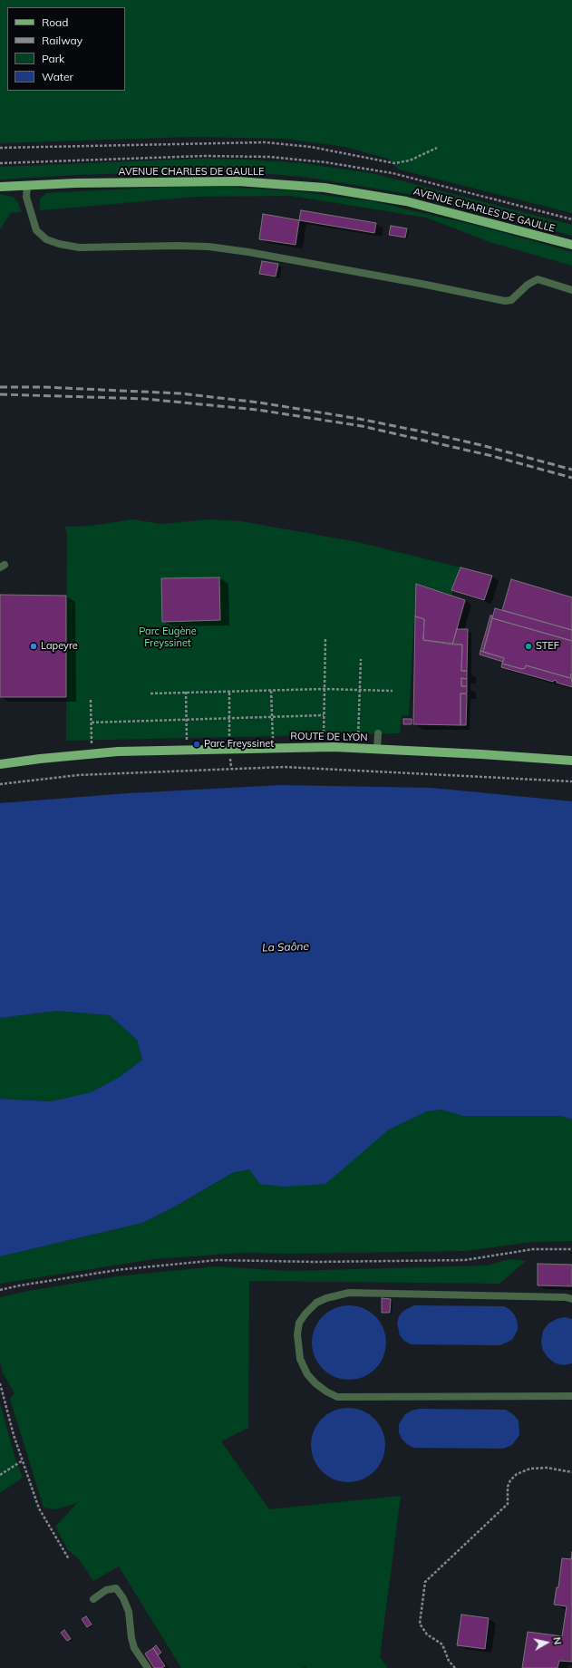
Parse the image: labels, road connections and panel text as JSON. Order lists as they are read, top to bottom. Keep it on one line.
{"streets":{"main road":["AVENUE CHARLES DE GAULLE","ROUTE DE LYON"]},"water":["La Saône"],"parks":["Parc Eugène Freyssinet"],"places":["Lapeyre","STEF","Parc Freyssinet"],"legend":["Road","Railway","Park","Water"],"north":"right"}
